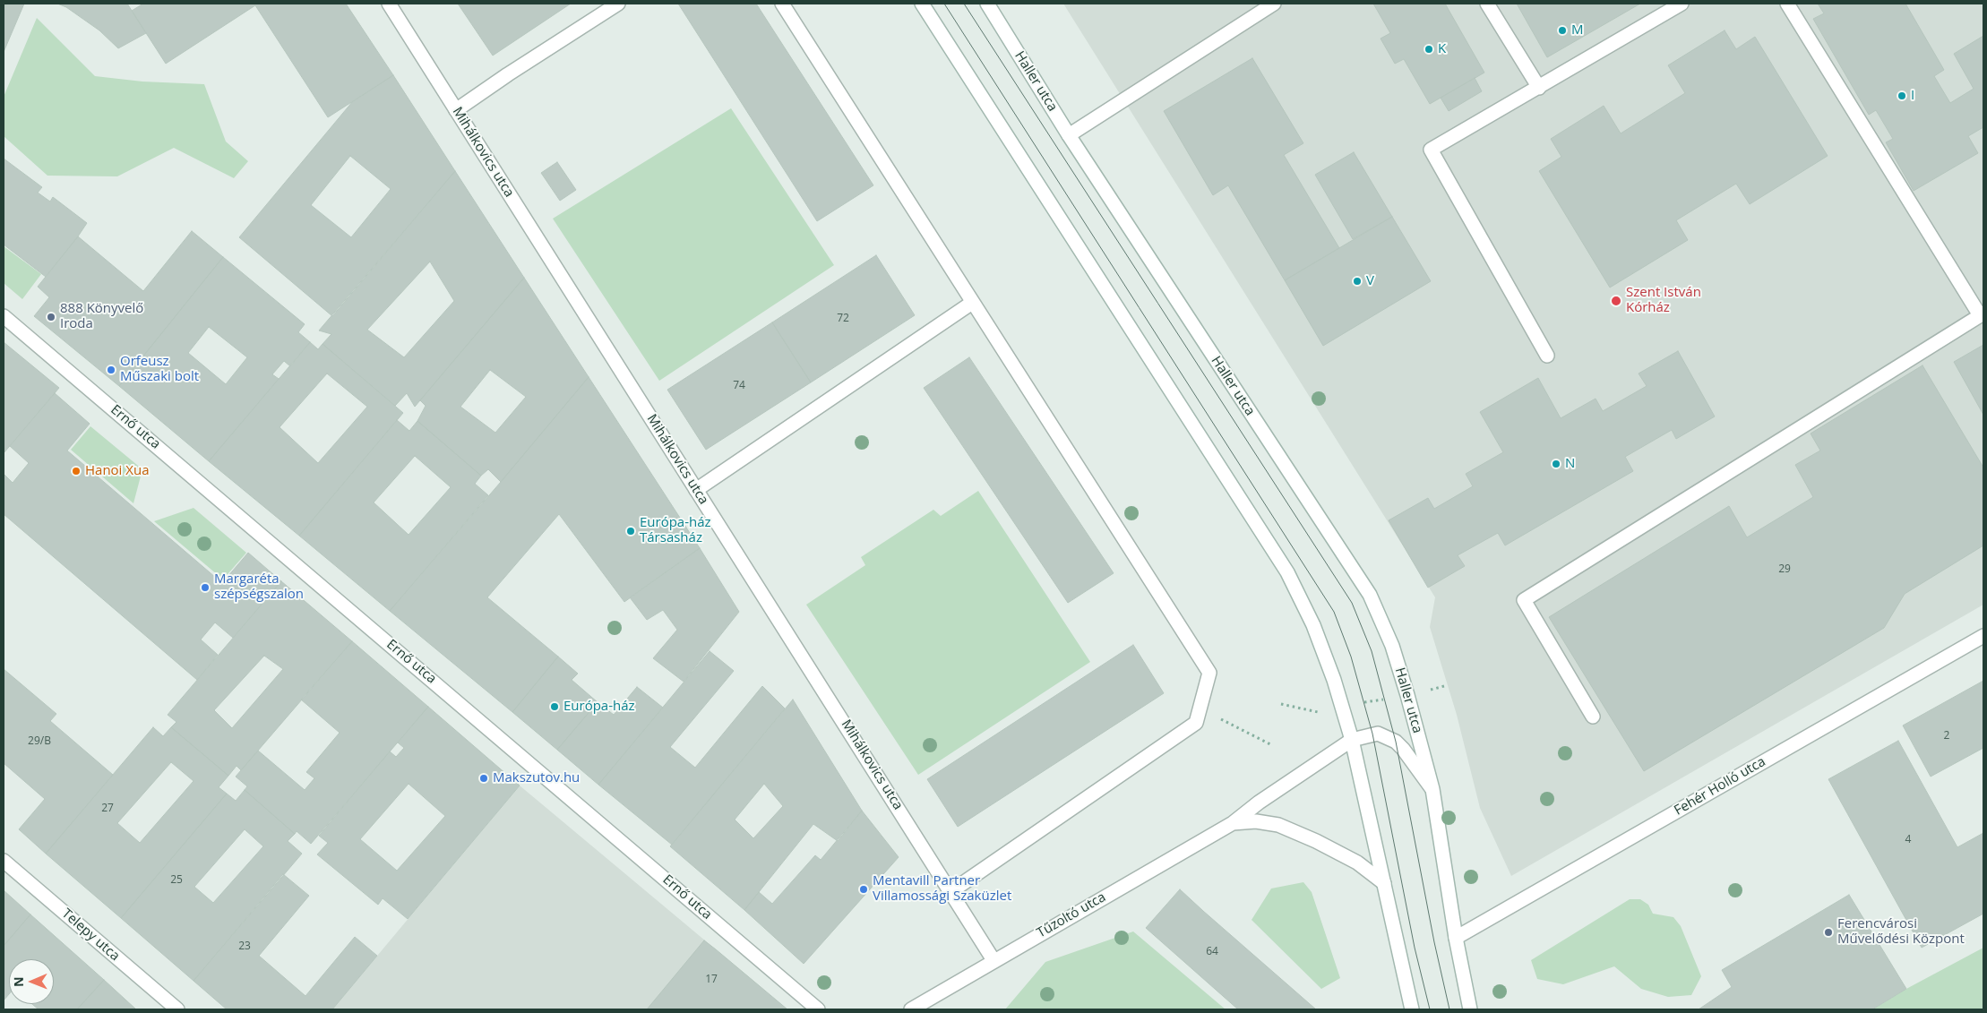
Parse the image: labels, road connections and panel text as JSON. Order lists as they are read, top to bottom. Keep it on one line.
{"streets":{"street":["Haller utca","Mihálkovics utca","Ernő utca","Fehér Holló utca","Tűzoltó utca","Telepy utca"]},"crossings":[["Haller utca","Fehér Holló utca"],["Haller utca","Tűzoltó utca"],["Mihálkovics utca","Tűzoltó utca"]],"places":["M","K","I","V","Szent István Kórház","888 Könyvelő Iroda","Orfeusz Műszaki bolt","N","Hanoi Xua","Európa-ház Társasház","Margaréta szépségszalon","Európa-ház","Makszutov.hu","Mentavill Partner Villamossági Szaküzlet","Ferencvárosi Művelődési Központ"],"house_numbers":["72","74","29","2","29/B","27","4","25","23","64","17"],"north":"left"}
